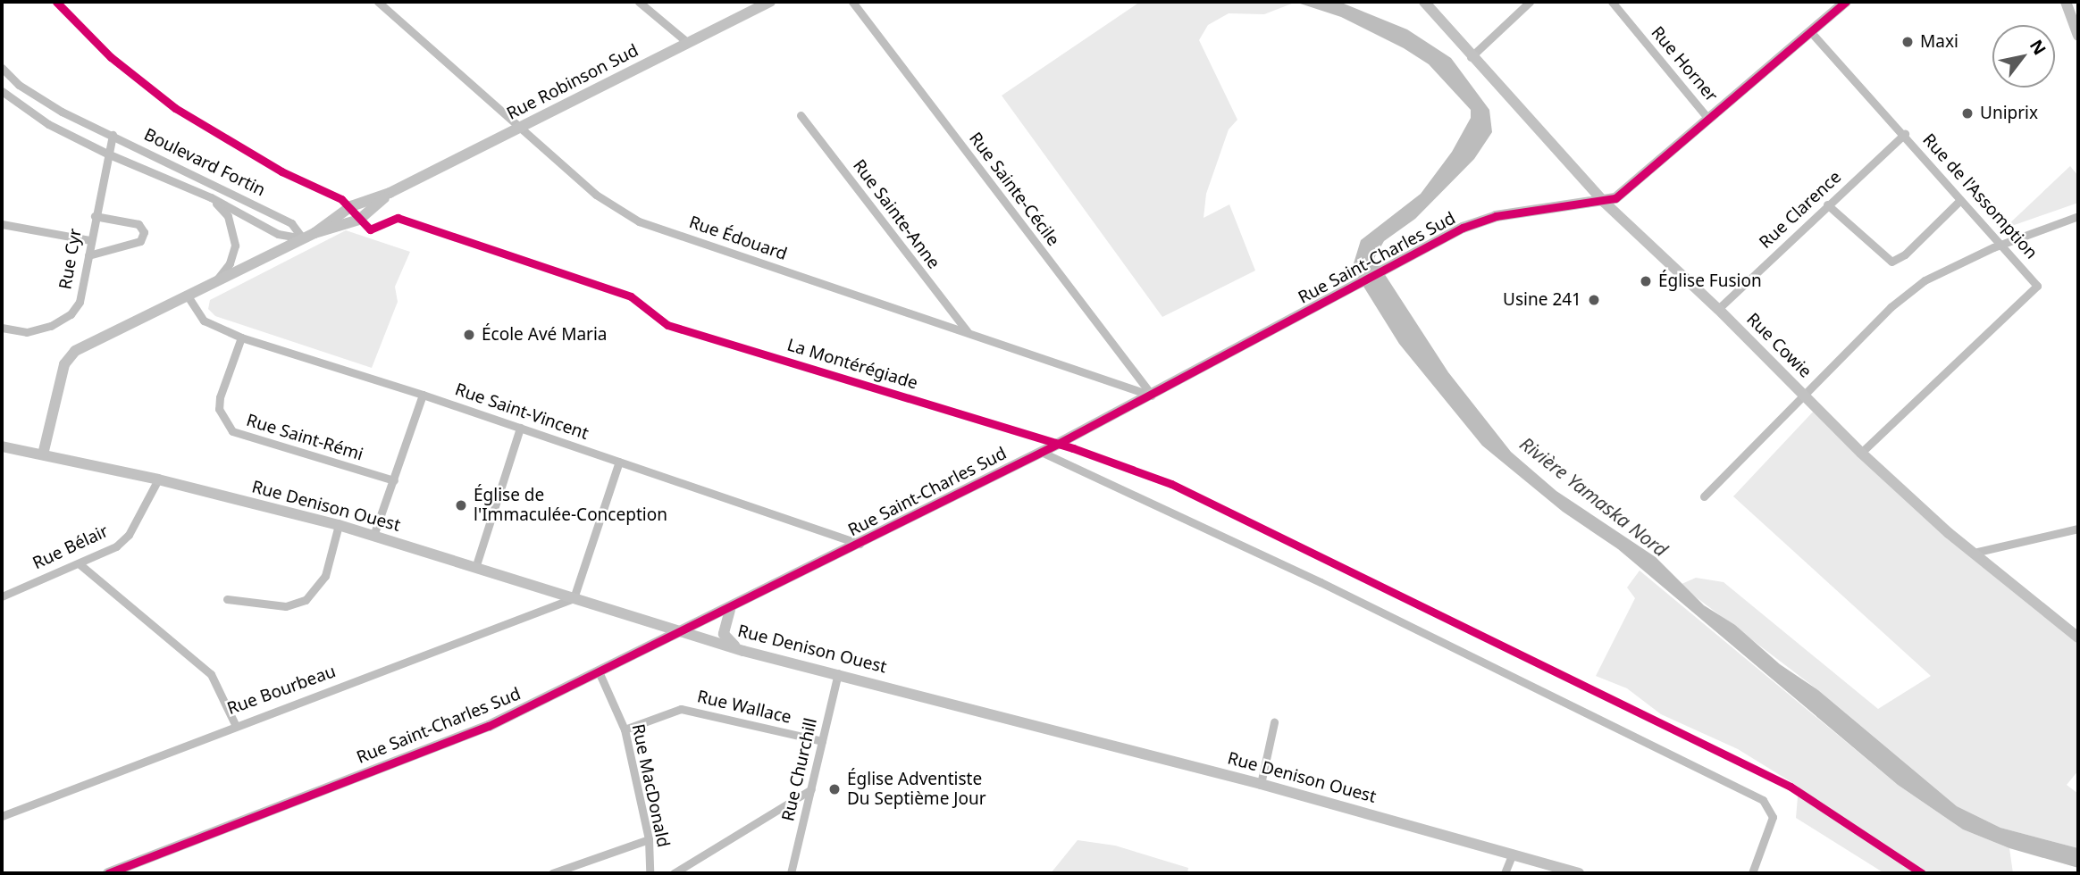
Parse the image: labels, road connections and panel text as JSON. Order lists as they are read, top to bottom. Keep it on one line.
{"streets":{"street":["Rue Horner","Rue Robinson Sud","Boulevard Fortin","Rue Sainte-Cécile","Rue de l'Assomption","Rue Clarence","Rue Sainte-Anne","Rue Édouard","Rue Saint-Charles Sud","Rue Cyr","Rue Cowie","Rue Saint-Vincent","Rue Saint-Rémi","Rue Denison Ouest","Rue Bélair","Rue Bourbeau","Rue Wallace","Rue Churchill","Rue MacDonald"],"cycle path":["La Montérégiade"]},"crossings":[["Rue Horner","Rue Saint-Charles Sud"],["Rue Robinson Sud","Boulevard Fortin"],["Rue Robinson Sud","Rue Édouard"],["Rue Robinson Sud","Rue Saint-Vincent"],["Rue Robinson Sud","Rue Denison Ouest"],["Boulevard Fortin","Rue Cyr"],["Rue Sainte-Cécile","Rue Édouard"],["Rue Sainte-Cécile","Rue Saint-Charles Sud"],["Rue de l'Assomption","Rue Clarence"],["Rue de l'Assomption","Rue Saint-Charles Sud"],["Rue de l'Assomption","Rue Cowie"],["Rue Clarence","Rue Cowie"],["Rue Sainte-Anne","Rue Édouard"],["Rue Édouard","Rue Saint-Charles Sud"],["Rue Saint-Charles Sud","Rue Cowie"],["Rue Saint-Charles Sud","Rue Saint-Vincent"],["Rue Saint-Charles Sud","Rue Denison Ouest"],["Rue Saint-Charles Sud","Rue MacDonald"],["Rue Saint-Vincent","Rue Saint-Rémi"],["Rue Denison Ouest","Rue Bélair"],["Rue Denison Ouest","Rue Bourbeau"],["Rue Denison Ouest","Rue Churchill"],["Rue Wallace","Rue Churchill"],["Rue Wallace","Rue MacDonald"]],"water":["Rivière Yamaska Nord"],"places":["Maxi","Uniprix","Église Fusion","Usine 241","École Avé Maria","Église de l'Immaculée-Conception","Église Adventiste Du Septième Jour"],"north":"top right"}
